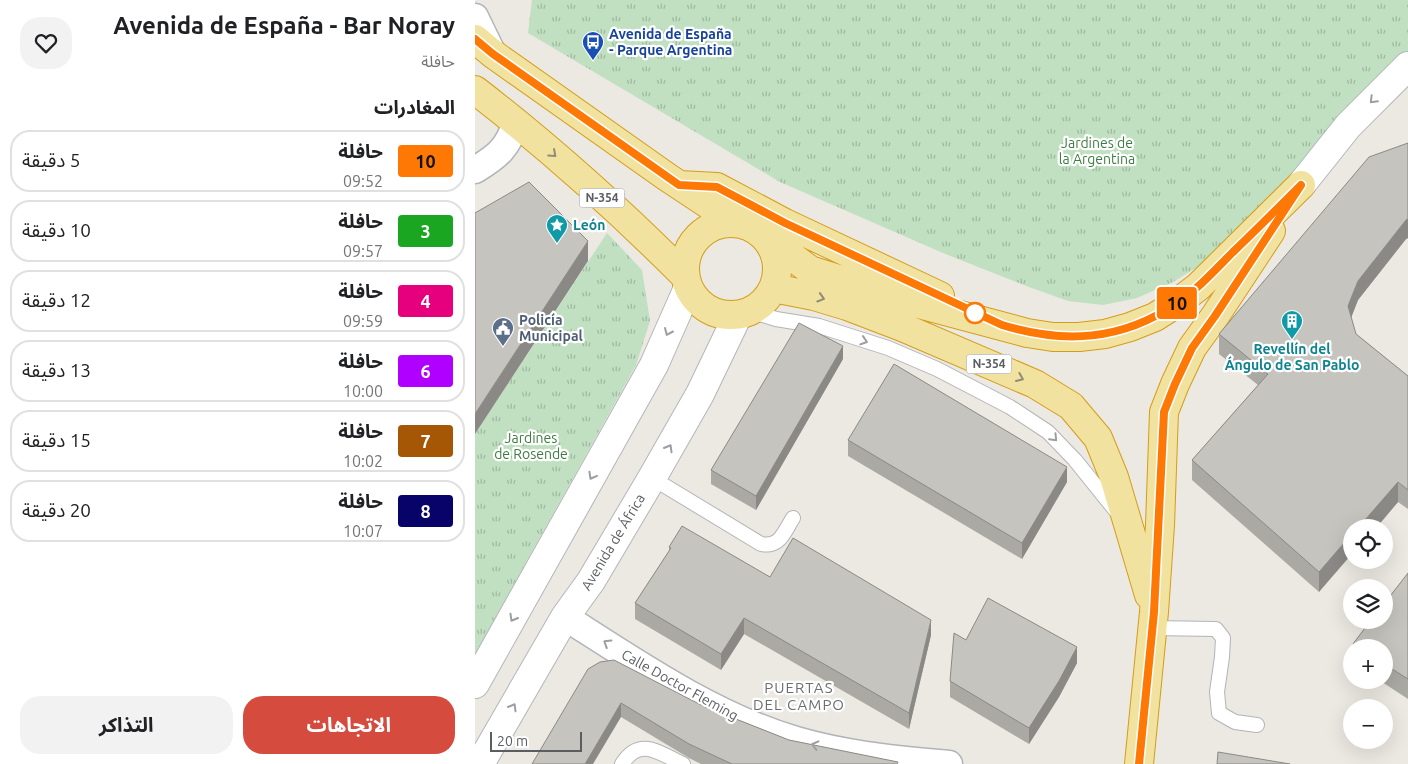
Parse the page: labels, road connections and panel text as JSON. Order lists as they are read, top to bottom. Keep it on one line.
{"streets":{"highway":["N-354"],"main road":["Avenida de África"],"street":["Calle Doctor Fleming"]},"crossings":[["N-354","Avenida de África"],["Avenida de África","Calle Doctor Fleming"]],"one_way":["Calle Doctor Fleming"],"districts":["PUERTAS DEL CAMPO"],"parks":["Jardines de la Argentina","Jardines de Rosende"],"places":{"bus stop":["Avenida de España - Parque Argentina"],"place":["León"],"building":["Revellín del Ángulo de San Pablo"],"public building":["Policía Municipal"]},"lines":["bus line 10"],"scale_bar":"20 m","page":{"on_map":"10","heading":[["Avenida de España - Bar Noray","حافلة"],"المغادرات"],"list":[{"mark":"10","name":"حافلة","note":"09:52","value":"5 دقيقة"},{"mark":"3","name":"حافلة","note":"09:57","value":"10 دقيقة"},{"mark":"4","name":"حافلة","note":"09:59","value":"12 دقيقة"},{"mark":"6","name":"حافلة","note":"10:00","value":"13 دقيقة"},{"mark":"7","name":"حافلة","note":"10:02","value":"15 دقيقة"},{"mark":"8","name":"حافلة","note":"10:07","value":"20 دقيقة"}],"map_buttons":["+","−"],"buttons":["الاتجاهات","التذاكر"],"scale":"20 m"}}
